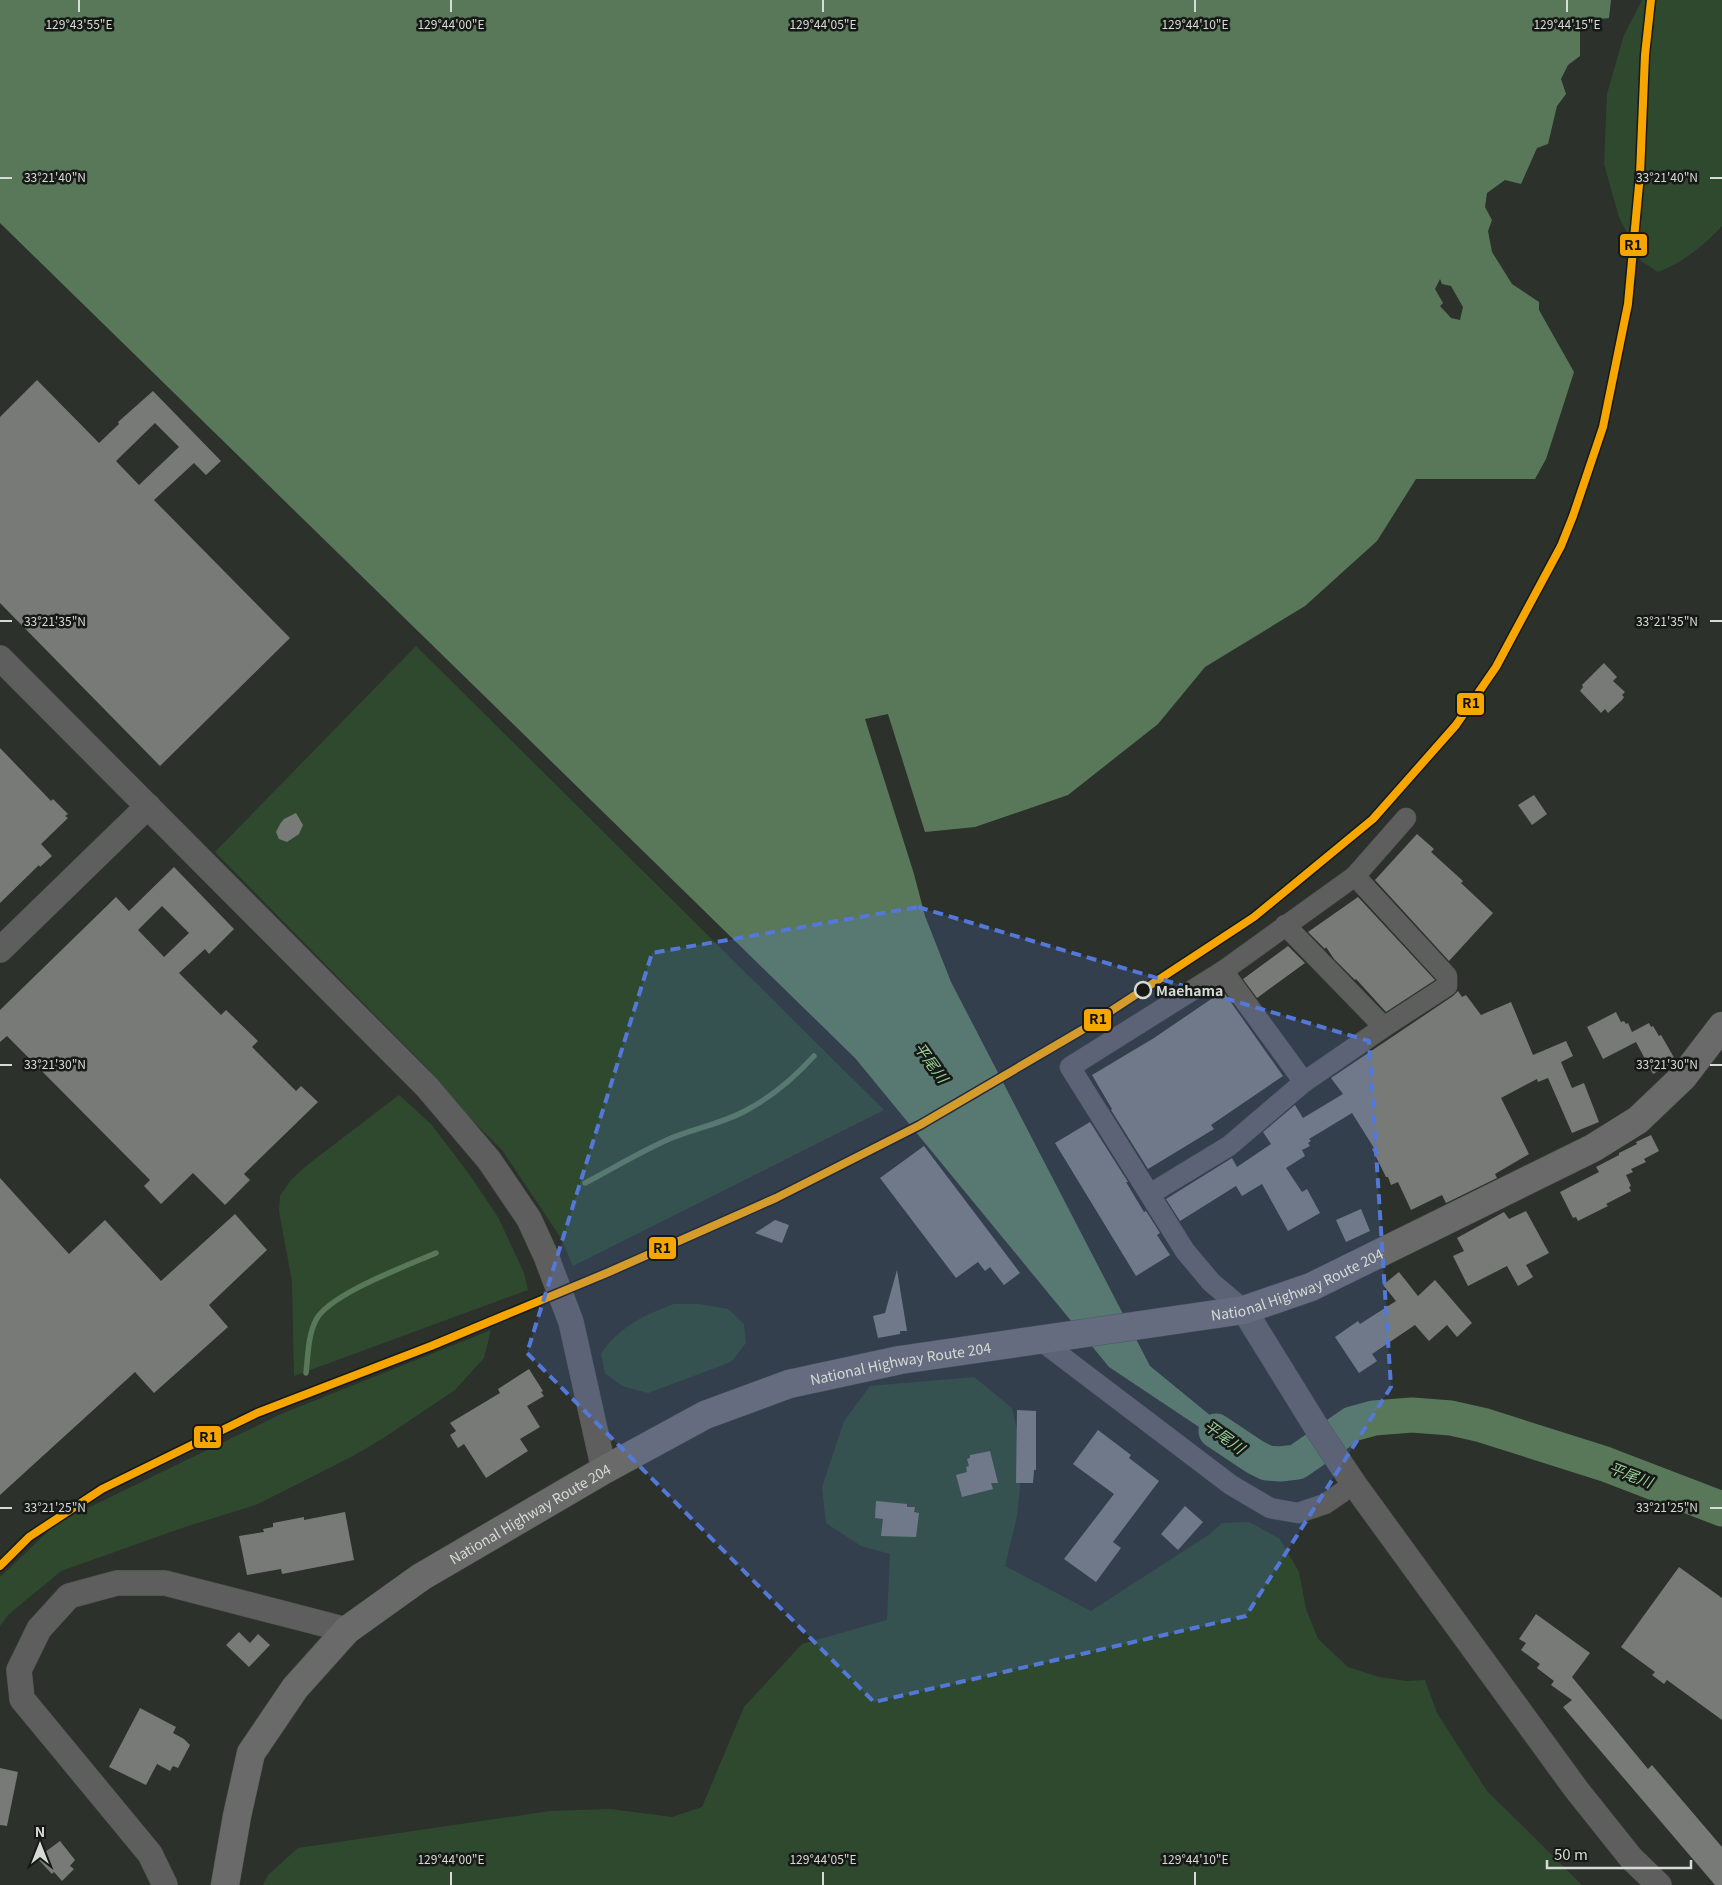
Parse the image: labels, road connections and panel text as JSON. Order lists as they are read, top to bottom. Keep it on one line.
{"streets":{"highway":["National Highway Route 204"]},"water":["平尾川"],"places":["Maehama"],"lines":["transit line R1"],"scale_bar":"50 m","north":"top","coordinates":["129°43'55\"E","129°44'00\"E","129°44'05\"E","129°44'10\"E","129°44'15\"E","33°21'40\"N","33°21'35\"N","33°21'30\"N","33°21'25\"N"]}
